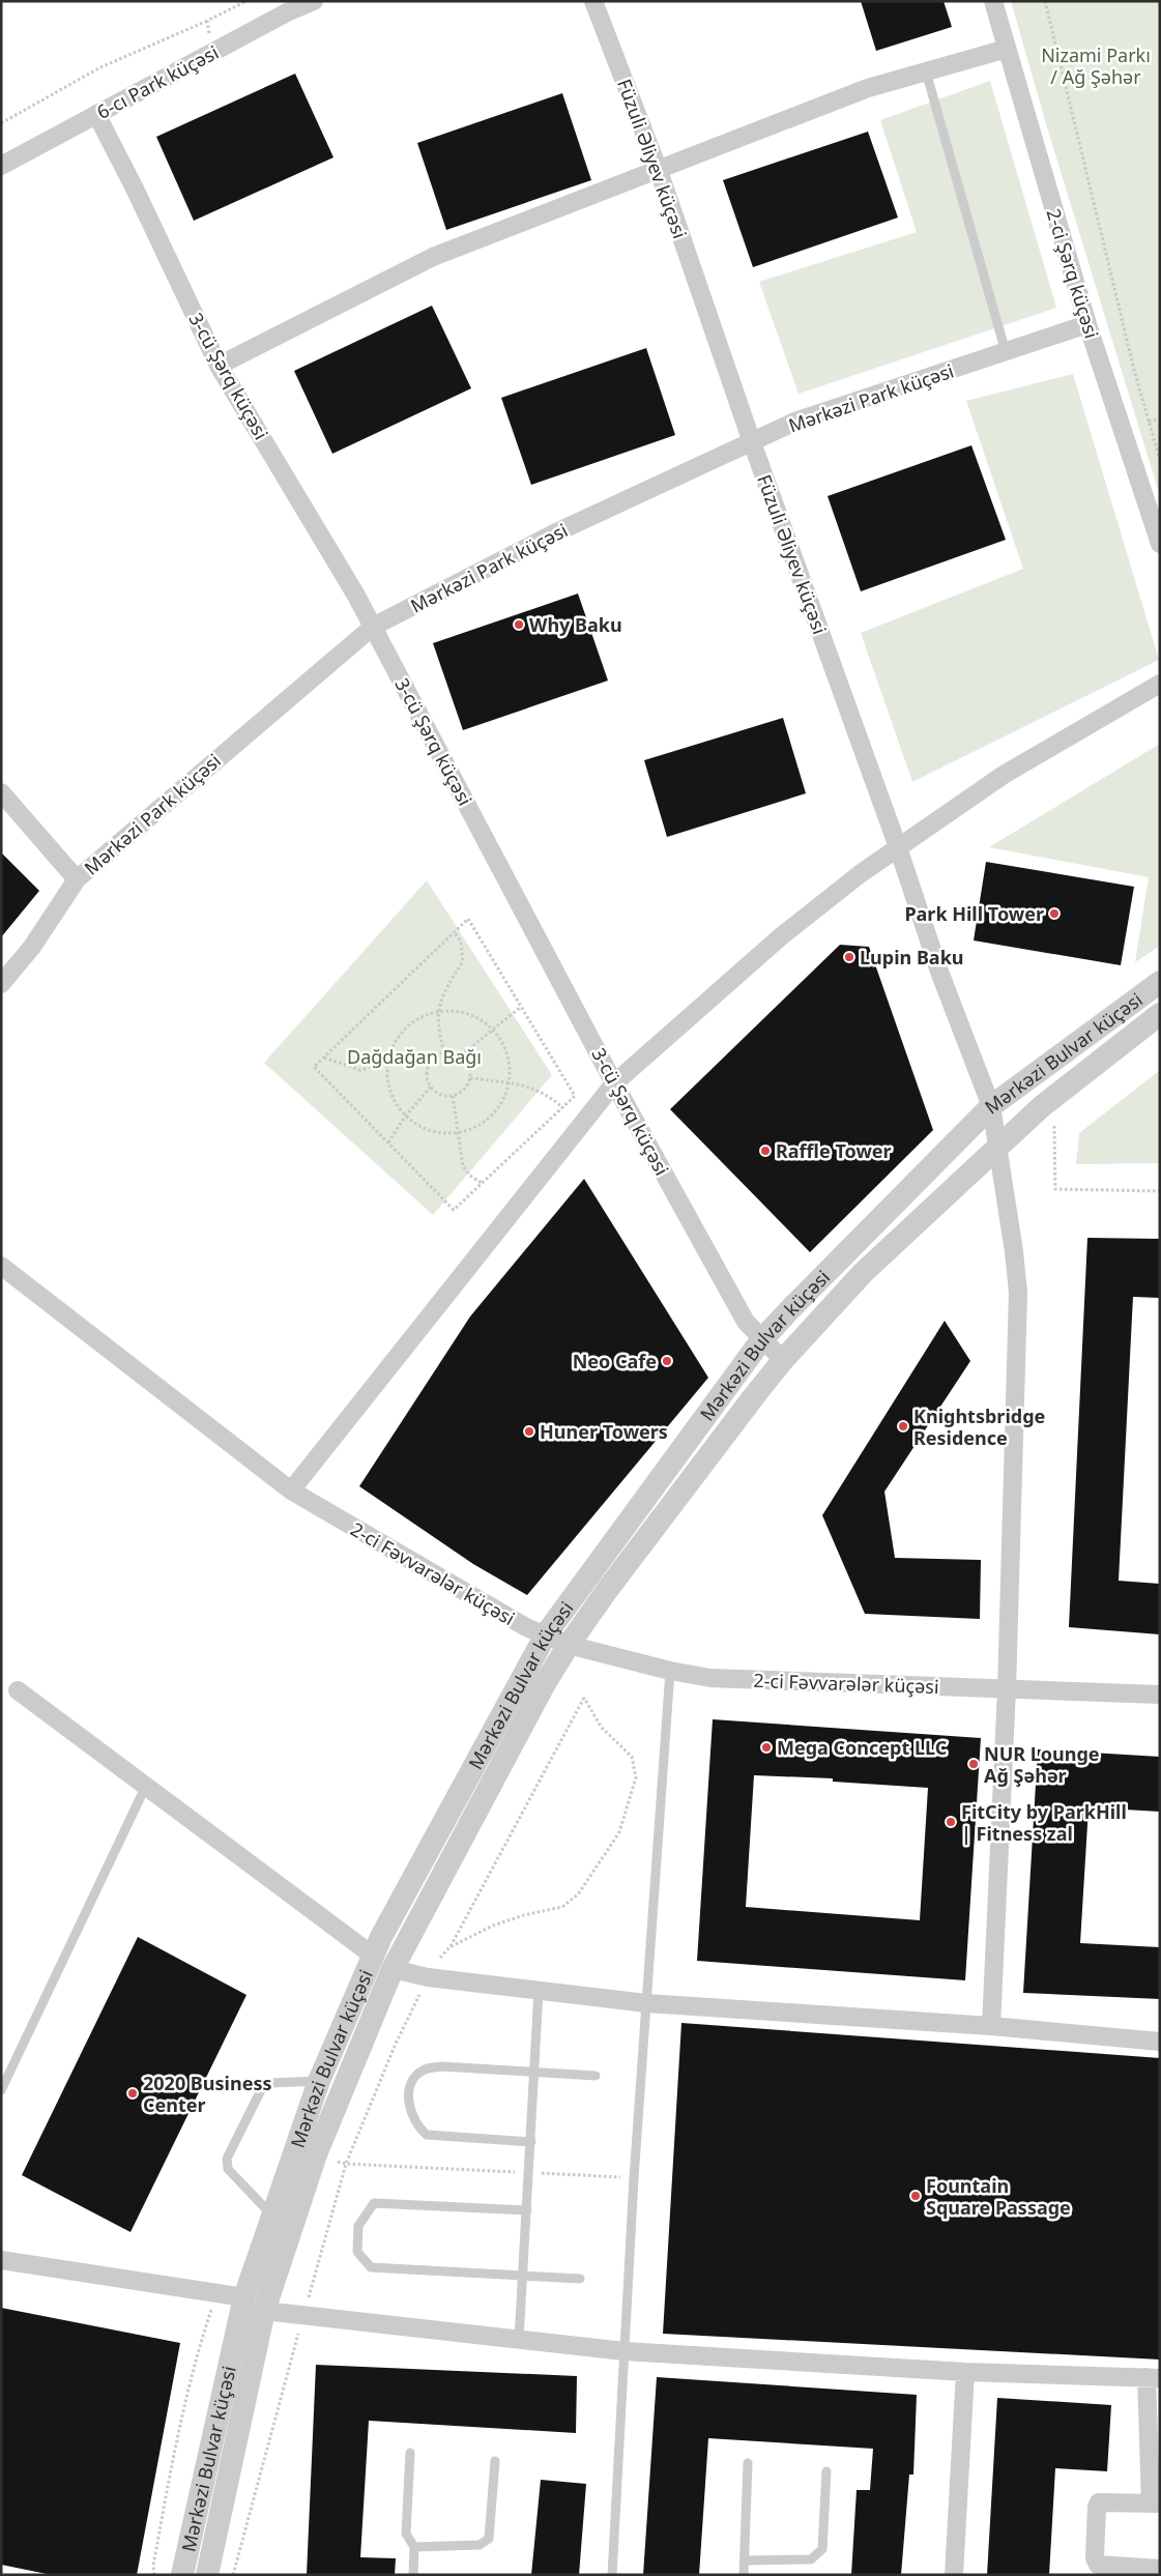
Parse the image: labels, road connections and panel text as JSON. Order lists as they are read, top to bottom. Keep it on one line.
{"streets":{"street":["6-cı Park küçəsi","Füzuli Əliyev küçəsi","2-ci Şərq küçəsi","3-cü Şərq küçəsi","Mərkəzi Park küçəsi","Mərkəzi Bulvar küçəsi","2-ci Fəvvarələr küçəsi"]},"crossings":[["6-cı Park küçəsi","3-cü Şərq küçəsi"],["Füzuli Əliyev küçəsi","Mərkəzi Park küçəsi"],["Füzuli Əliyev küçəsi","Mərkəzi Bulvar küçəsi"],["Füzuli Əliyev küçəsi","2-ci Fəvvarələr küçəsi"],["2-ci Şərq küçəsi","Mərkəzi Park küçəsi"],["3-cü Şərq küçəsi","Mərkəzi Park küçəsi"],["3-cü Şərq küçəsi","Mərkəzi Bulvar küçəsi"],["Mərkəzi Bulvar küçəsi","2-ci Fəvvarələr küçəsi"]],"parks":["Nizami Parkı / Ağ Şəhər","Dağdağan Bağı"],"places":["Why Baku","Park Hill Tower","Lupin Baku","Raffle Tower","Neo Cafe","Knightsbridge Residence","Huner Towers","Mega Concept LLC","NUR Lounge Ağ Şəhər","FitCity by ParkHill | Fitness zal","2020 Business Center","Fountain Square Passage"]}
